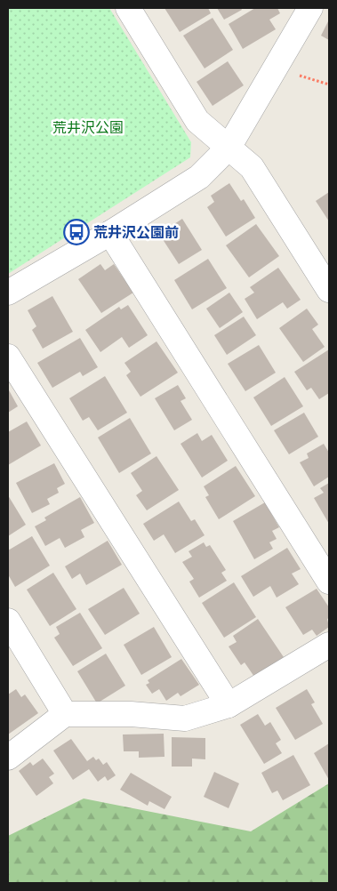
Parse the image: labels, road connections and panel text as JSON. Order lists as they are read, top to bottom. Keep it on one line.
{"parks":["荒井沢公園"],"places":{"bus stop":["荒井沢公園前"]}}
